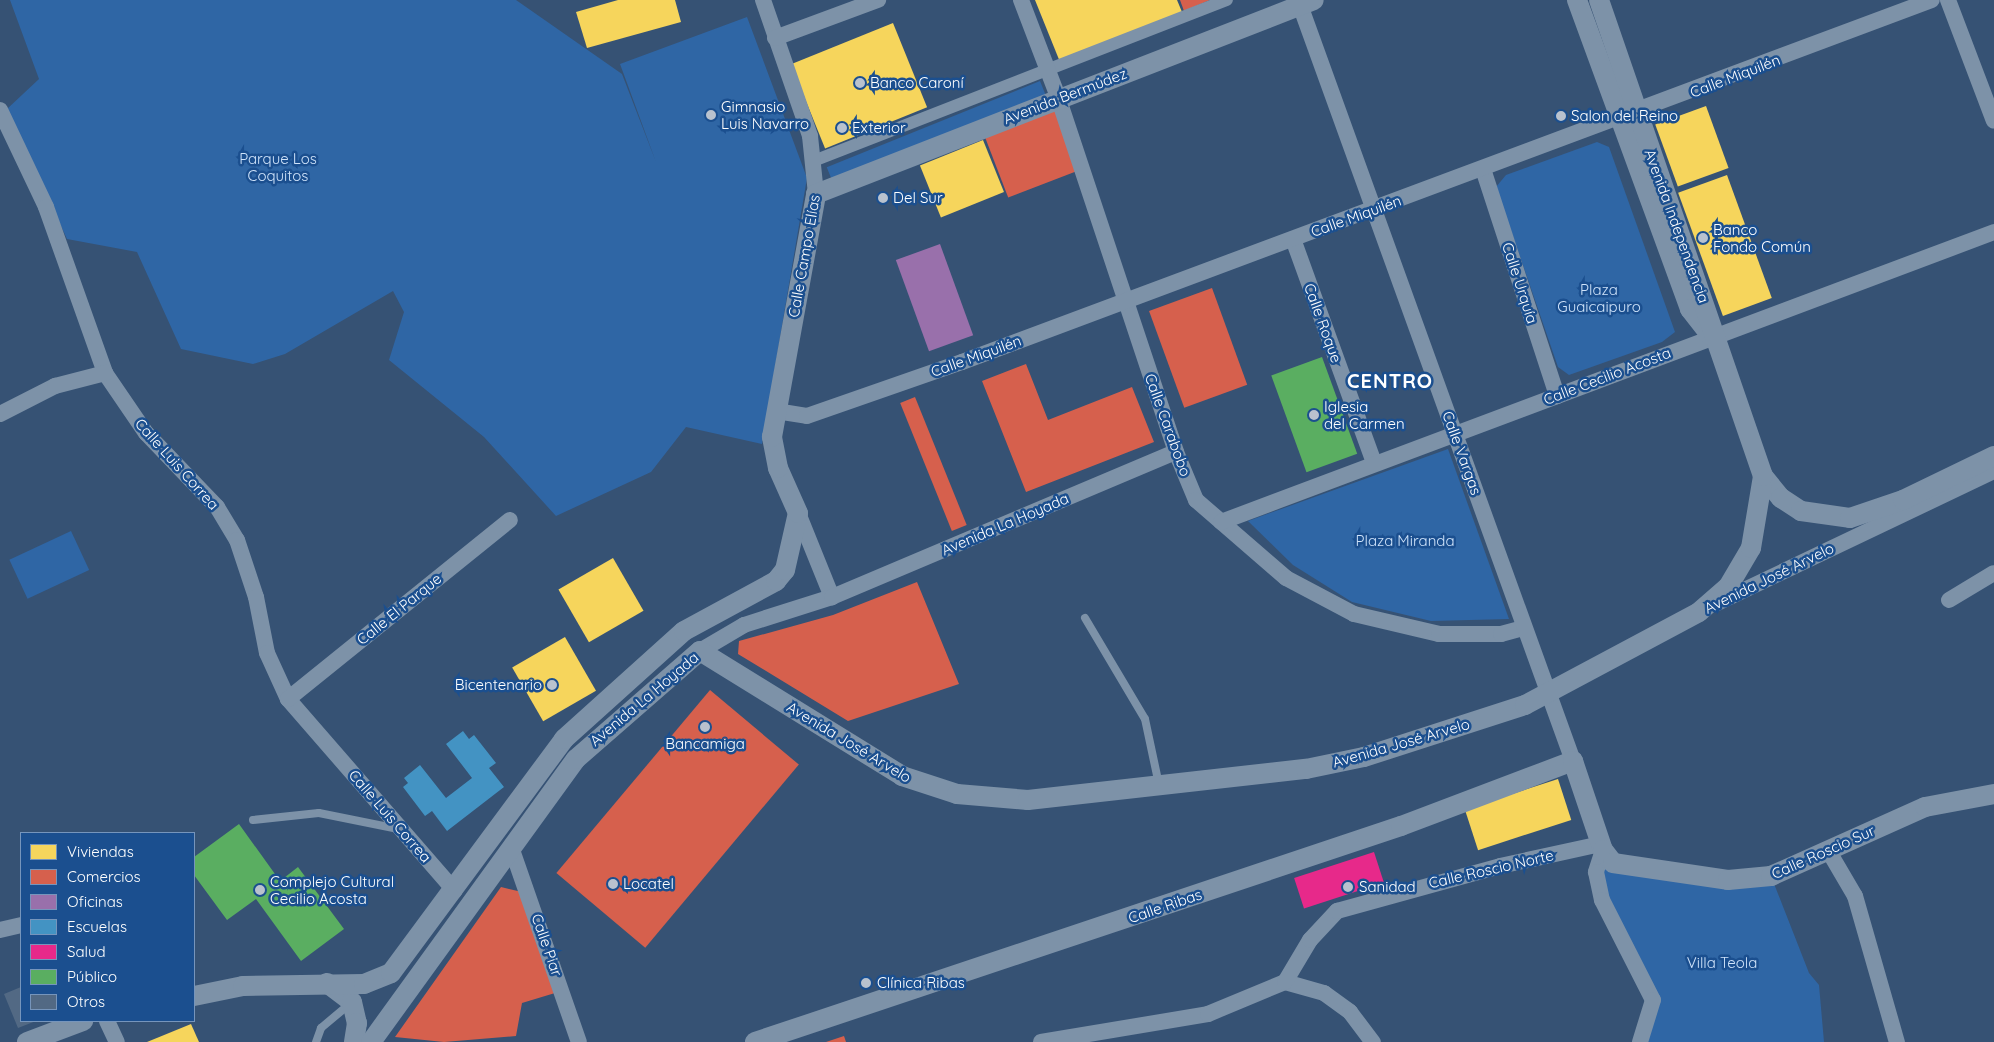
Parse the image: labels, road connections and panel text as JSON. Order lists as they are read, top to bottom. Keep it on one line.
{"streets":{"street":["Calle Miquilén","Avenida Bermúdez","Avenida Independencia","Calle Campo Elías","Calle Urquía","Calle Roque","Calle Cecilio Acosta","Calle Carabobo","Calle Vargas","Calle Luis Correa","Avenida La Hoyada","Avenida José Arvelo","Calle El Parque","Calle Roscio Sur","Calle Roscio Norte","Calle Ribas","Calle Piar"]},"crossings":[["Calle Miquilén","Avenida Independencia"],["Calle Miquilén","Calle Campo Elías"],["Calle Miquilén","Calle Urquía"],["Calle Miquilén","Calle Roque"],["Calle Miquilén","Calle Carabobo"],["Calle Miquilén","Calle Vargas"],["Avenida Bermúdez","Calle Campo Elías"],["Avenida Bermúdez","Calle Carabobo"],["Avenida Bermúdez","Calle Vargas"],["Avenida Independencia","Calle Cecilio Acosta"],["Calle Campo Elías","Avenida La Hoyada"],["Calle Urquía","Calle Cecilio Acosta"],["Calle Roque","Calle Cecilio Acosta"],["Calle Cecilio Acosta","Calle Carabobo"],["Calle Cecilio Acosta","Calle Vargas"],["Calle Carabobo","Calle Vargas"],["Calle Carabobo","Avenida La Hoyada"],["Calle Vargas","Calle Ribas"],["Calle Luis Correa","Avenida La Hoyada"],["Calle Luis Correa","Calle El Parque"],["Avenida La Hoyada","Avenida José Arvelo"],["Avenida La Hoyada","Calle Piar"],["Calle Roscio Sur","Calle Roscio Norte"]],"districts":["CENTRO"],"parks":["Parque Los Coquitos","Plaza Guaicaipuro","Plaza Miranda","Villa Teola"],"places":["Banco Caroní","Gimnasio Luis Navarro","Salon del Reino","Exterior","Del Sur","Banco Fondo Común","Iglesia del Carmen","Bicentenario","Bancamiga","Locatel","Sanidad","Complejo Cultural Cecilio Acosta","Clínica Ribas"],"legend":["Viviendas","Comercios","Oficinas","Escuelas","Salud","Público","Otros"]}
